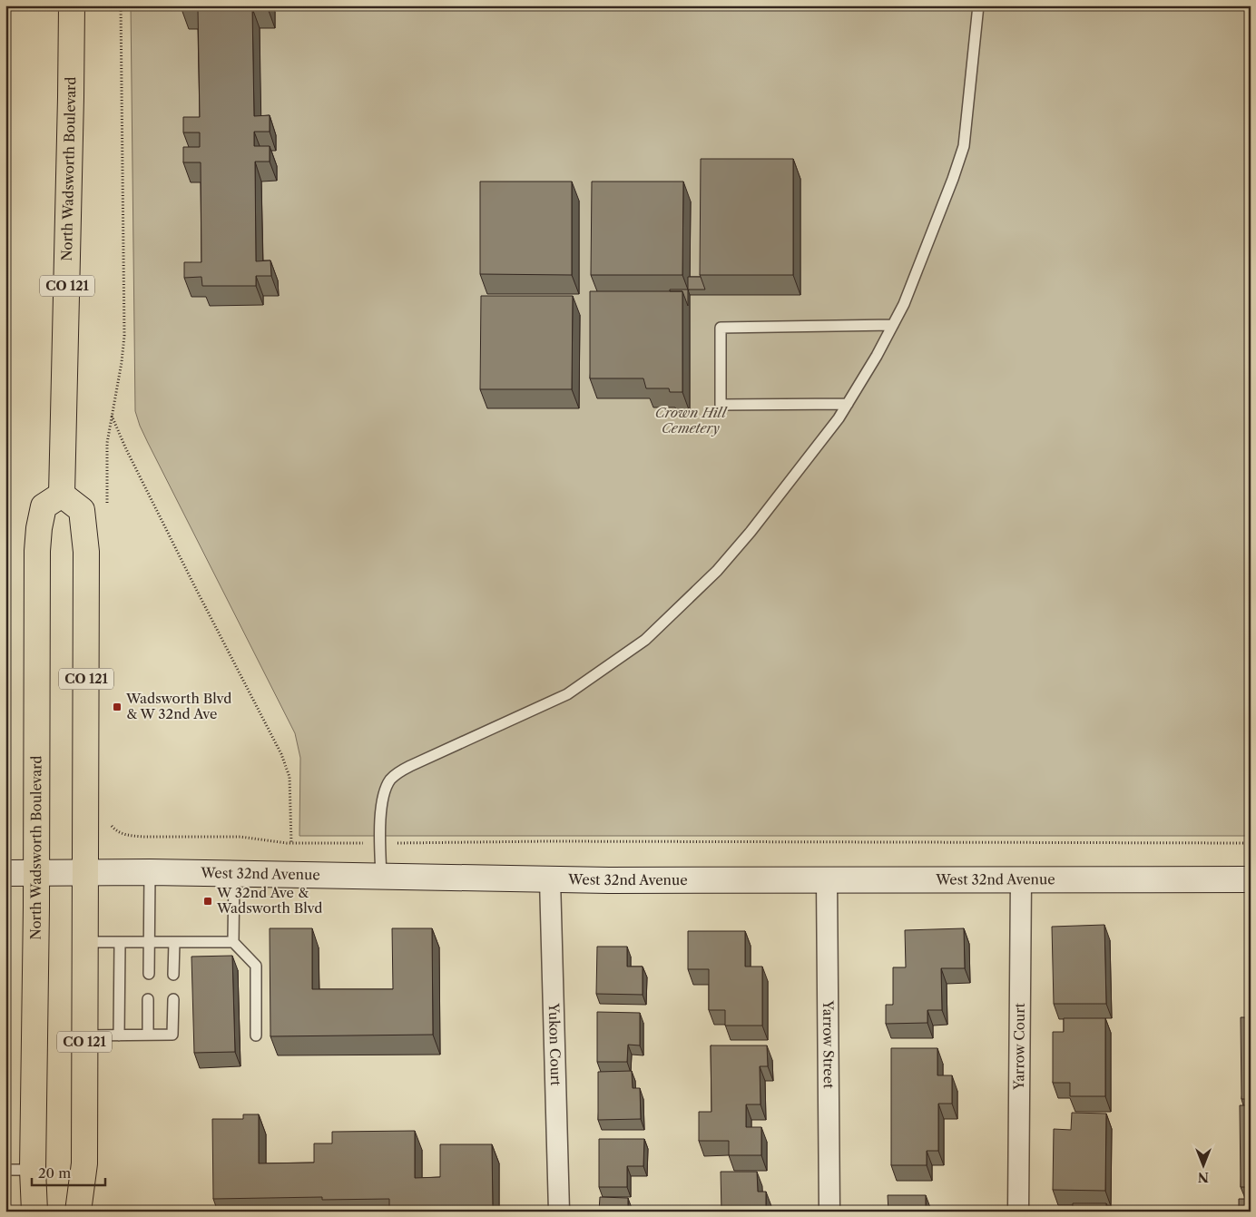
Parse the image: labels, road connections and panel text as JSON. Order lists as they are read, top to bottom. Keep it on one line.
{"streets":{"main road":["North Wadsworth Boulevard","CO 121"],"street":["West 32nd Avenue","Yukon Court","Yarrow Street","Yarrow Court"]},"crossings":[["North Wadsworth Boulevard","CO 121"],["North Wadsworth Boulevard","West 32nd Avenue"],["CO 121","West 32nd Avenue"],["West 32nd Avenue","Yukon Court"],["West 32nd Avenue","Yarrow Street"],["West 32nd Avenue","Yarrow Court"]],"parks":["Crown Hill Cemetery"],"places":{"transit":["Wadsworth Blvd & W 32nd Ave","W 32nd Ave & Wadsworth Blvd"]},"scale_bar":"20 m","north":"bottom"}
